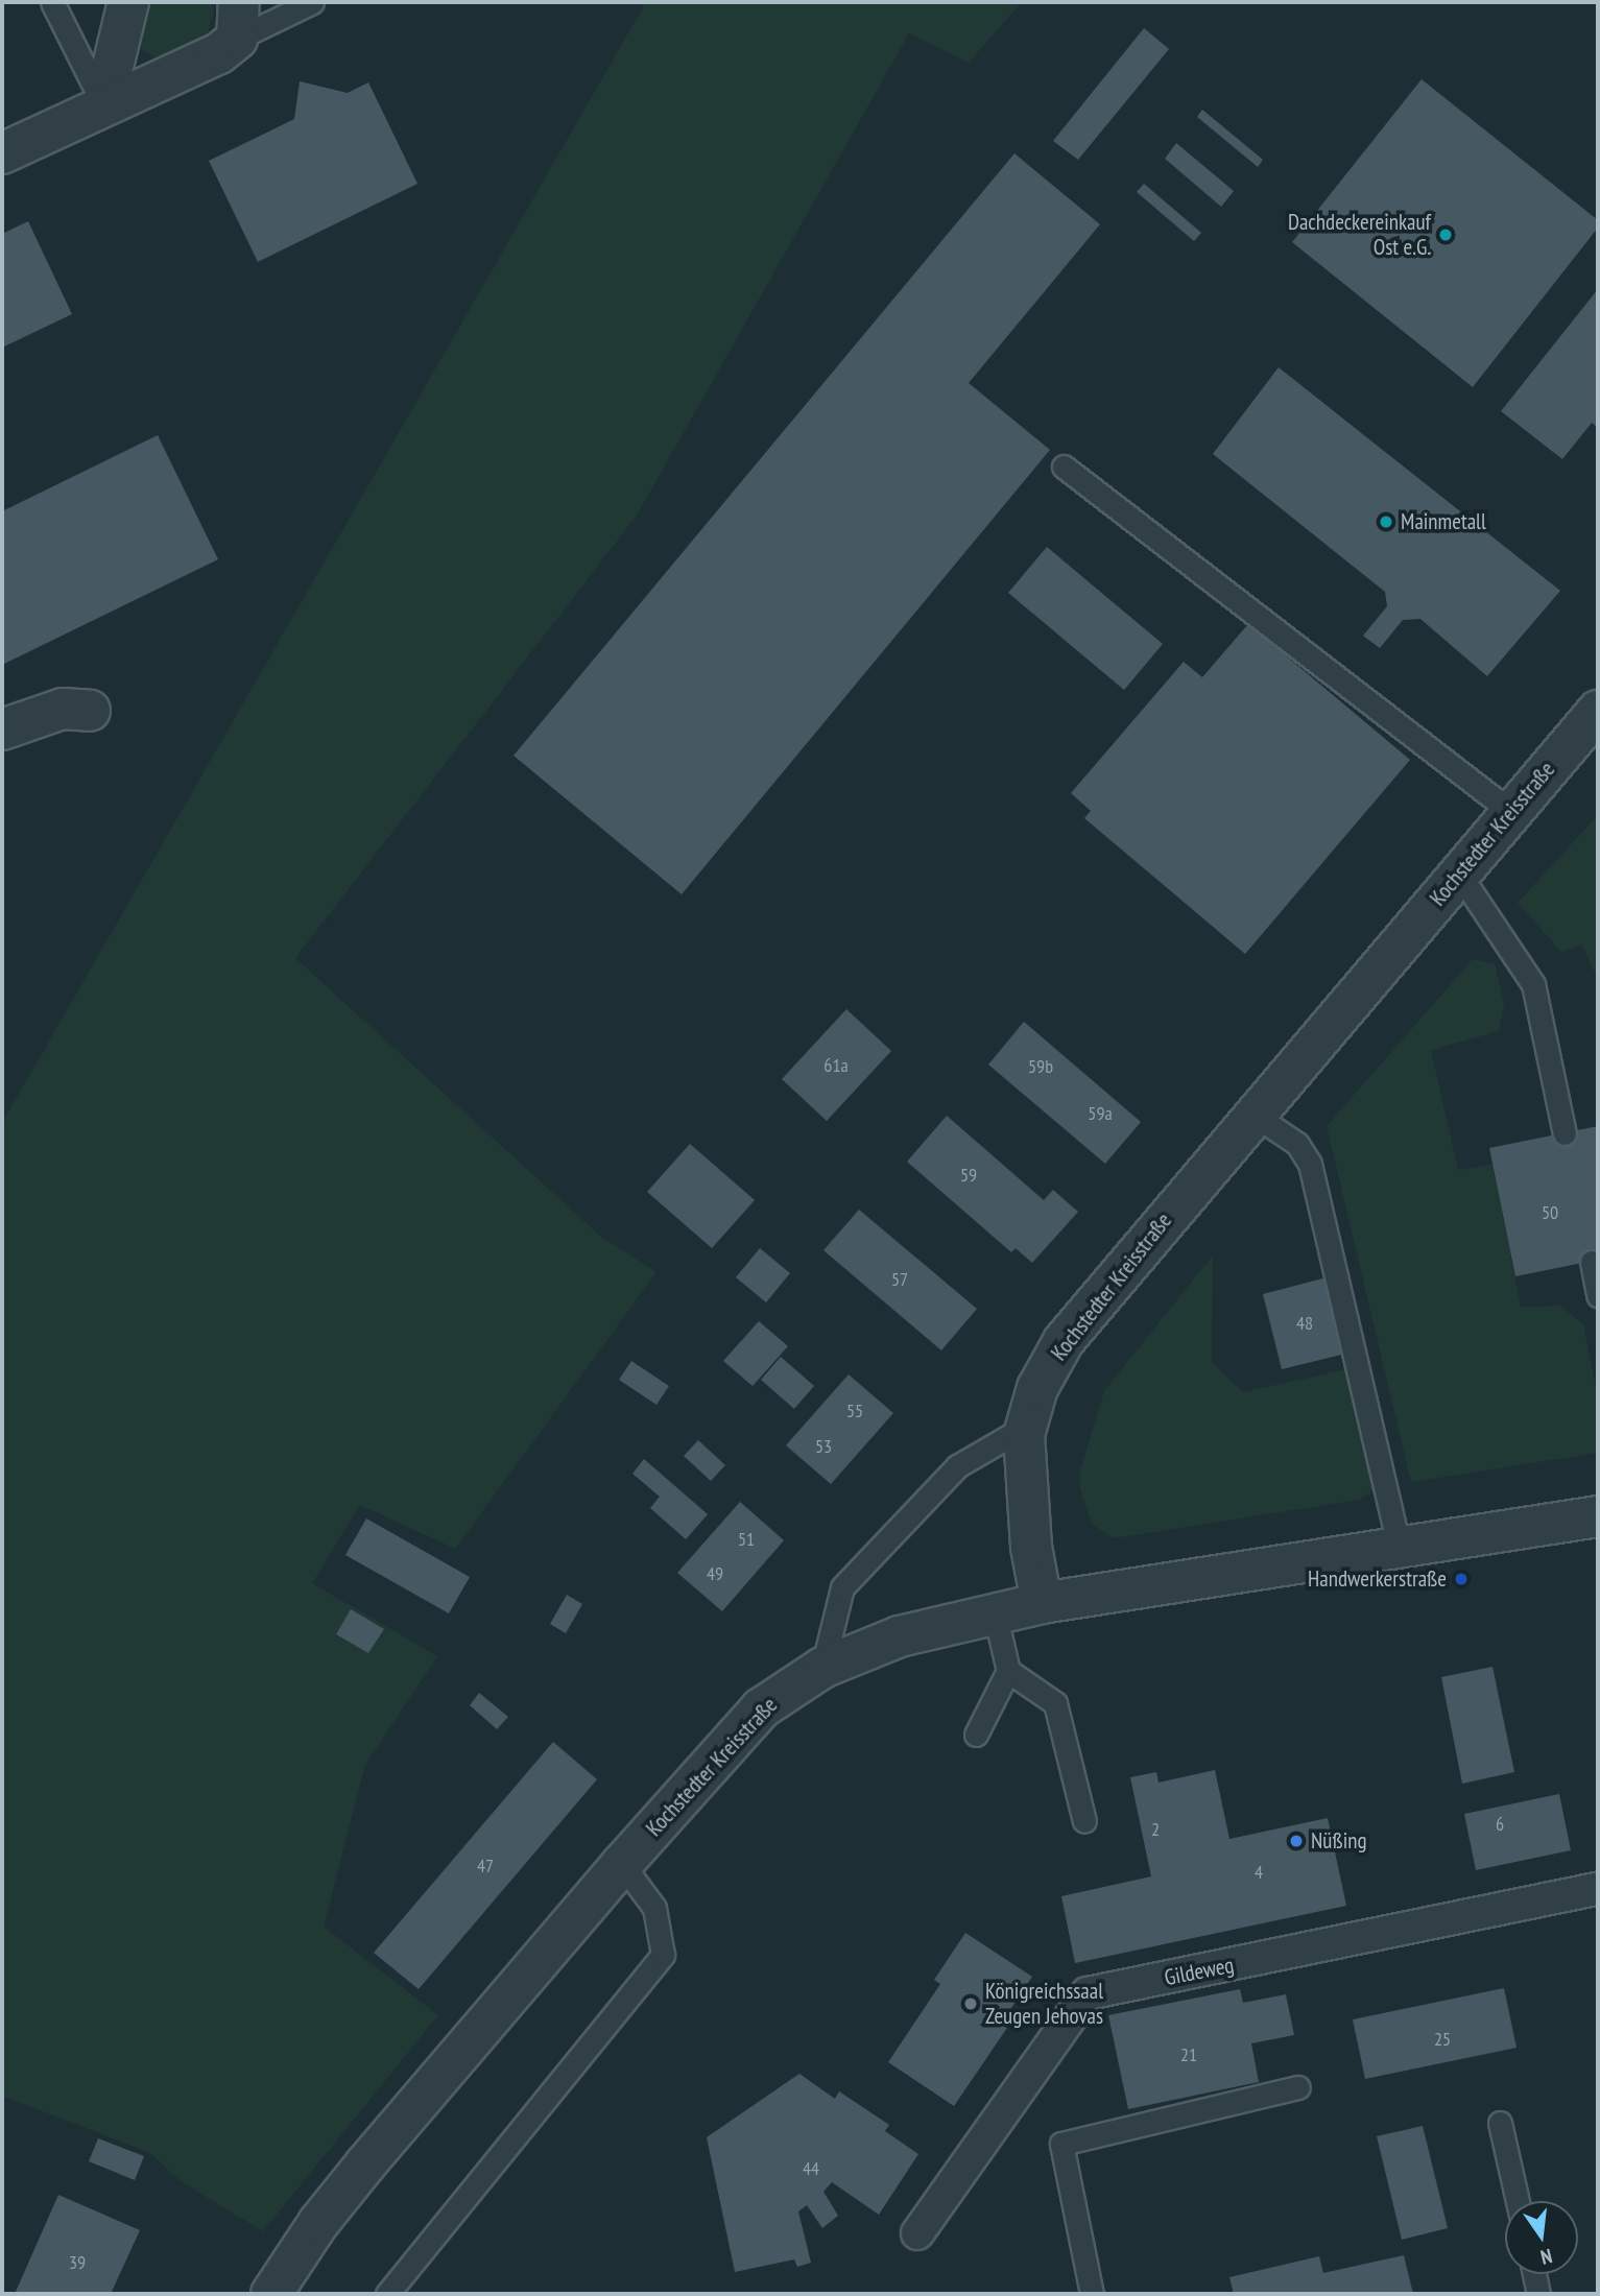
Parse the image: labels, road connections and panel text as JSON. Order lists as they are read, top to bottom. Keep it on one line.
{"streets":{"street":["Kochstedter Kreisstraße","Gildeweg"]},"places":["Dachdeckereinkauf Ost e.G.","Mainmetall","Handwerkerstraße","Nüßing","Königreichssaal Zeugen Jehovas"],"house_numbers":["61a","59b","59a","59","50","57","48","55","53","51","49","6","2","47","4","25","21","44","39"],"north":"bottom"}
